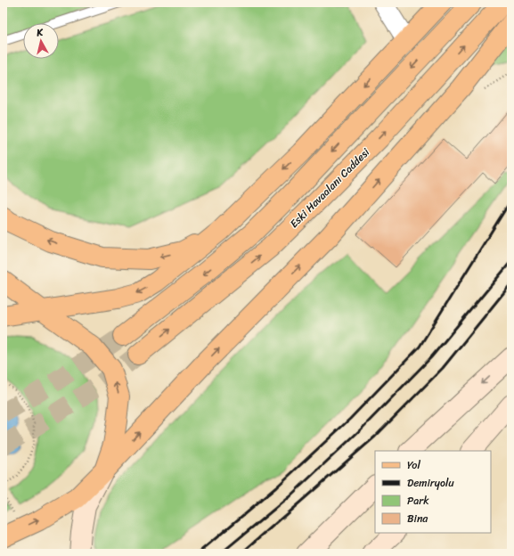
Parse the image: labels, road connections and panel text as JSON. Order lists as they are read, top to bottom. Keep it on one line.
{"streets":{"main road":["Eski Havaalanı Caddesi"]},"legend":["Yol","Demiryolu","Park","Bina"],"north":"top"}
